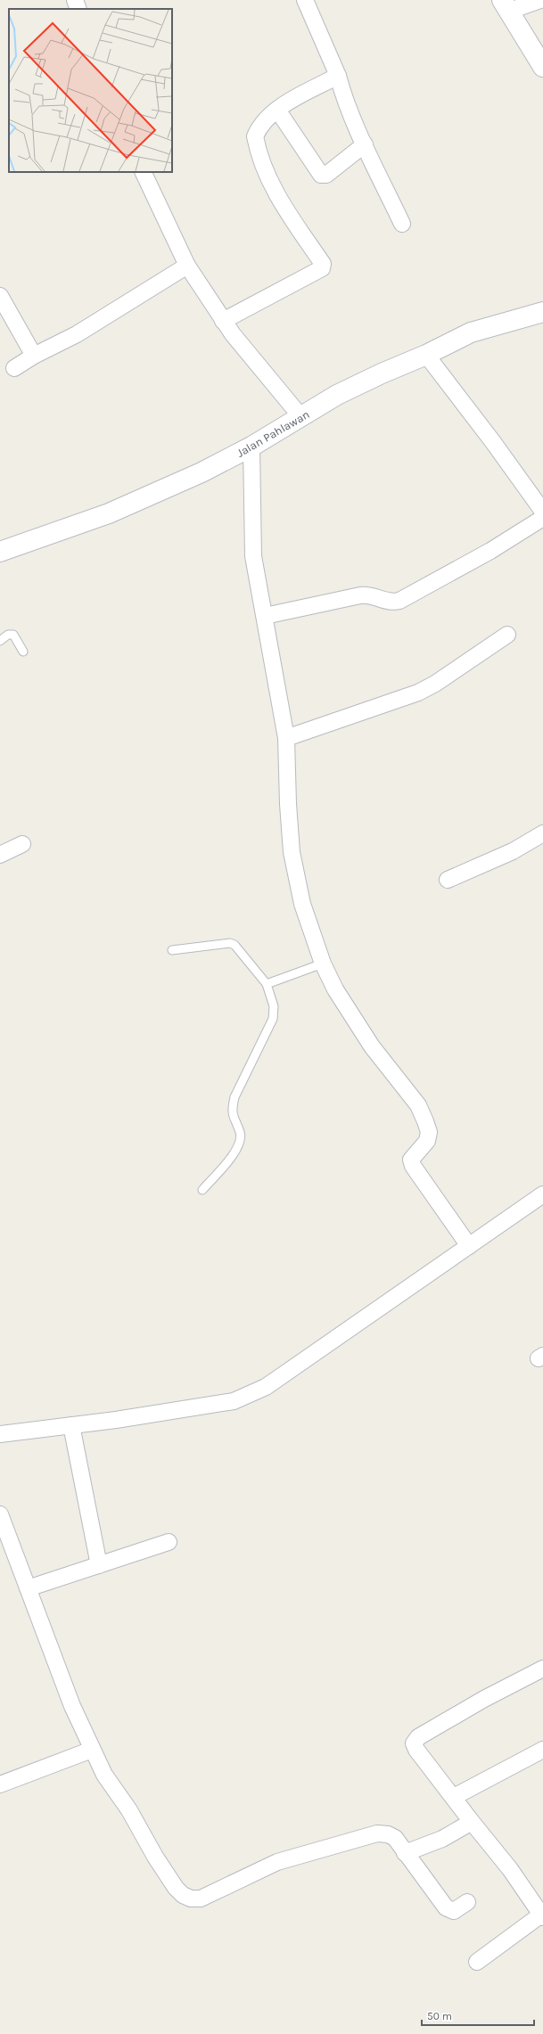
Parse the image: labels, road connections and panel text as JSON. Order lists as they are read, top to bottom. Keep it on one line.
{"streets":{"main road":["Jalan Pahlawan"]},"scale_bar":"50 m"}
